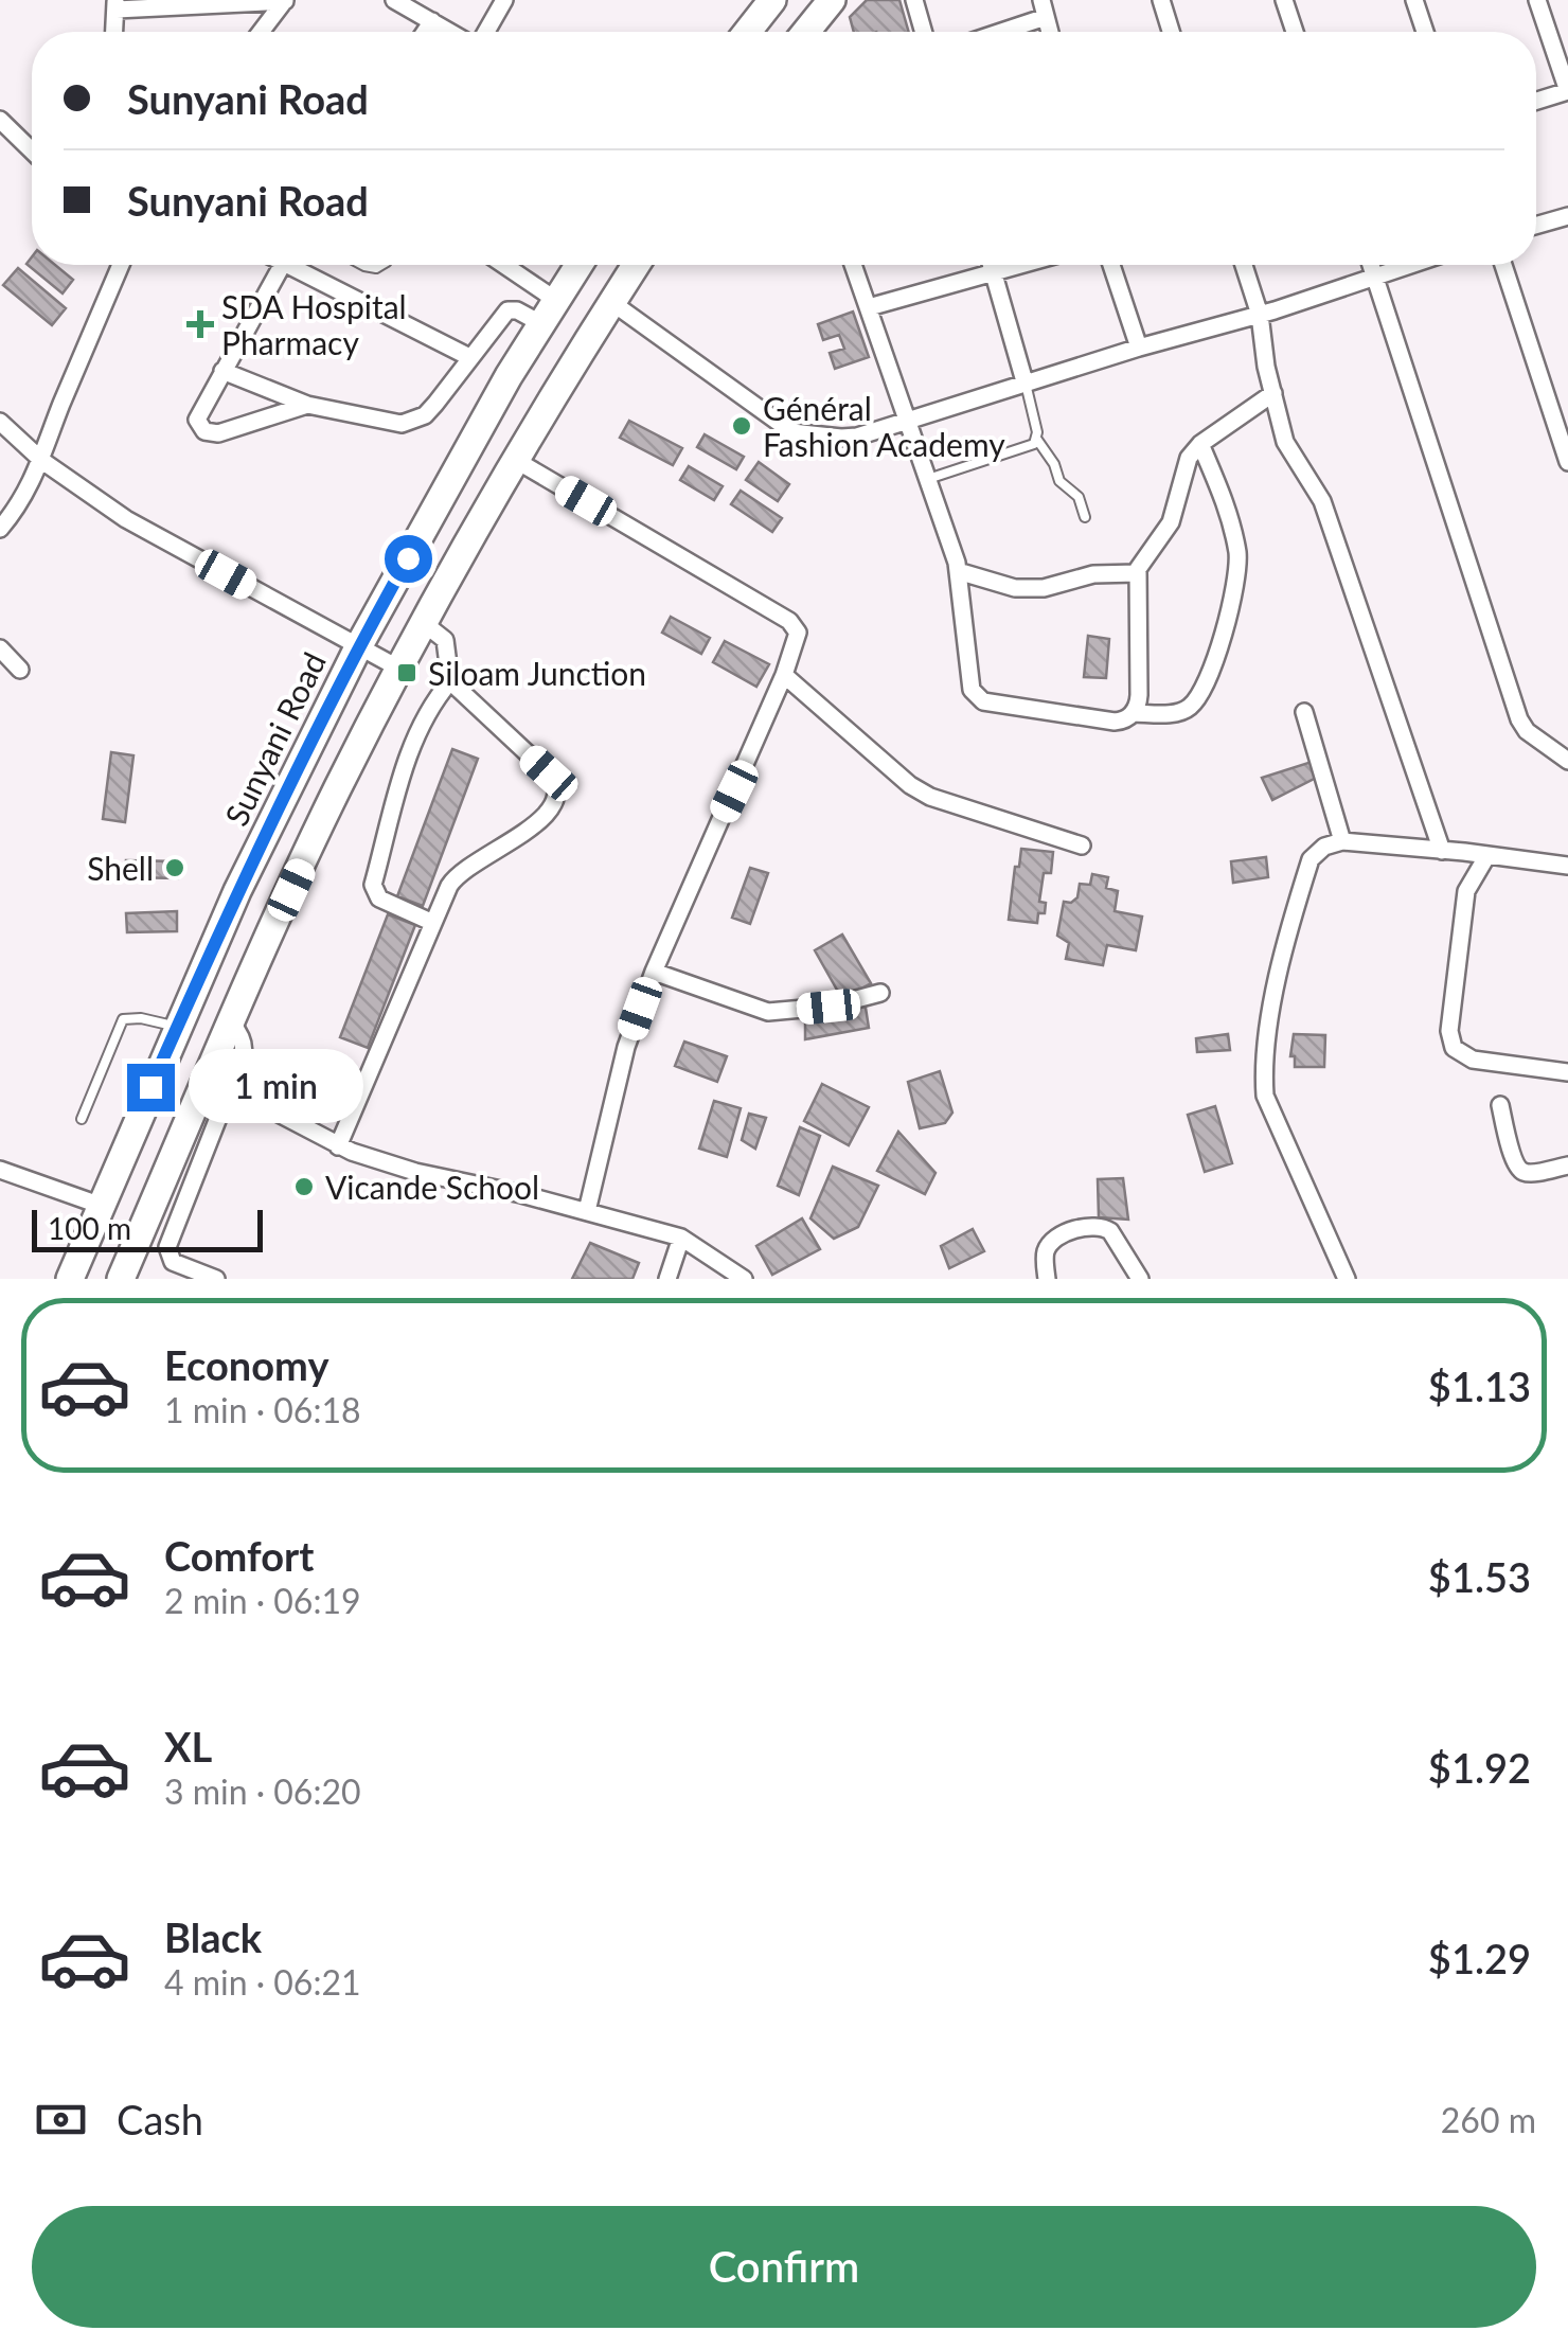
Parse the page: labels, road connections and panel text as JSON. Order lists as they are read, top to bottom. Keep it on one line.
{"streets":{"main road":["Sunyani Road"]},"places":{"health":["SDA Hospital Pharmacy"],"other":["Général Fashion Academy","Shell","Vicande School"],"transit":["Siloam Junction"]},"scale_bar":"100 m","page":{"banner":["Sunyani Road","Sunyani Road"],"bubble":"1 min","scale":"100 m","list":[{"name":"Economy","note":"1 min · 06:18","value":"$1.13"},{"name":"Comfort","note":"2 min · 06:19","value":"$1.53"},{"name":"XL","note":"3 min · 06:20","value":"$1.92"},{"name":"Black","note":"4 min · 06:21","value":"$1.29"}],"pay":["Cash","260 m"],"buttons":"Confirm"}}
